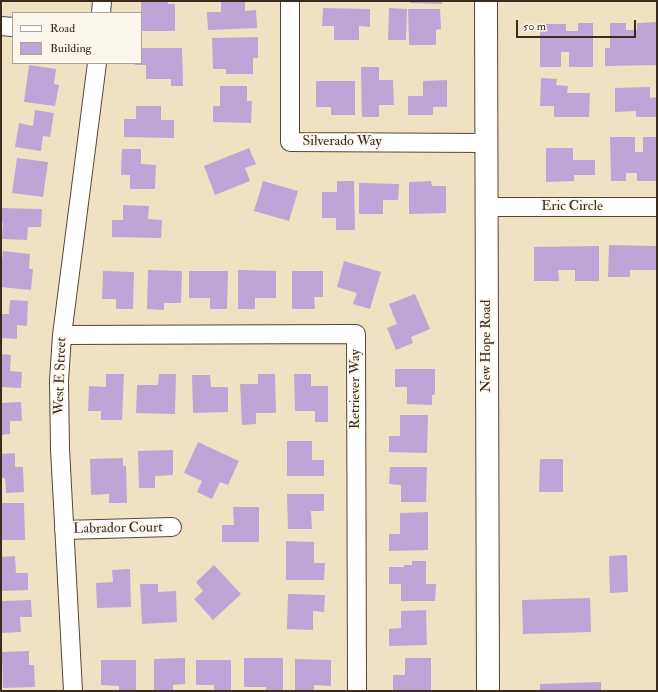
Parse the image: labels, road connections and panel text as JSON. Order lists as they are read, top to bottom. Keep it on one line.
{"streets":{"main road":["New Hope Road"],"street":["Silverado Way","Eric Circle","West E Street","Retriever Way","Labrador Court"]},"crossings":[["Silverado Way","New Hope Road"],["Eric Circle","New Hope Road"],["West E Street","Retriever Way"],["West E Street","Labrador Court"]],"legend":["Road","Building"],"scale_bar":"50 m"}
